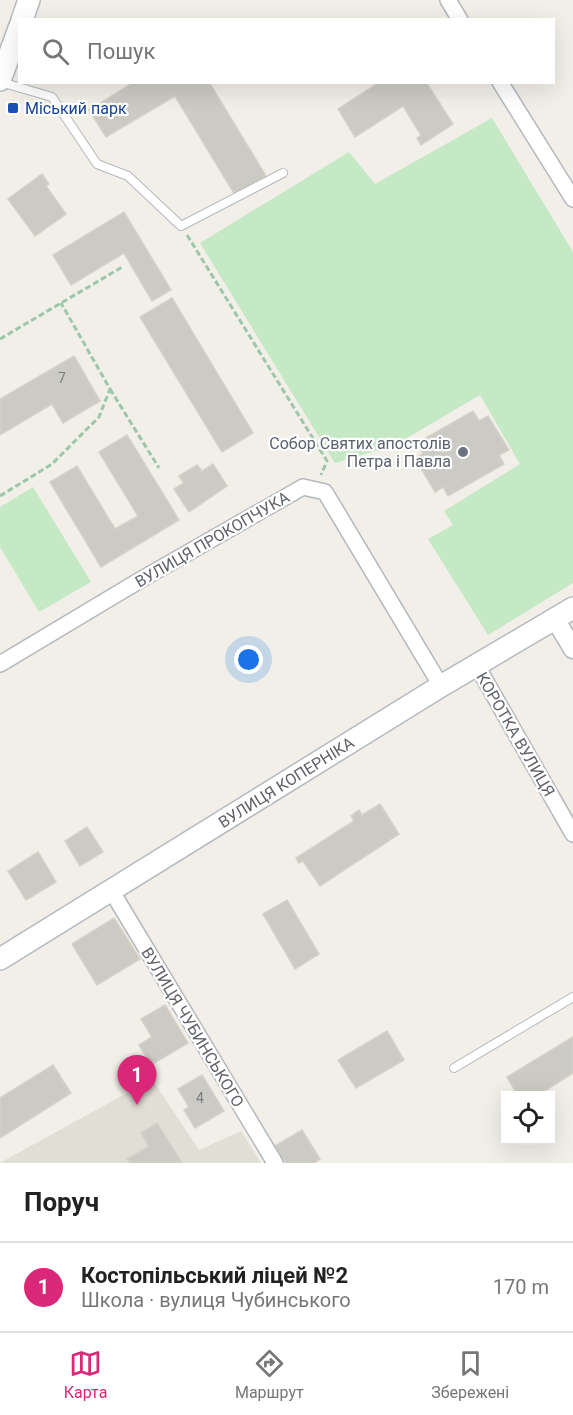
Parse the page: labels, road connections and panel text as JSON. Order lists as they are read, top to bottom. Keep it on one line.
{"streets":{"main road":["ВУЛИЦЯ КОПЕРНІКА"],"street":["ВУЛИЦЯ ПРОКОПЧУКА","КОРОТКА ВУЛИЦЯ","ВУЛИЦЯ ЧУБИНСЬКОГО"]},"crossings":[["КОРОТКА ВУЛИЦЯ","ВУЛИЦЯ КОПЕРНІКА"],["ВУЛИЦЯ КОПЕРНІКА","ВУЛИЦЯ ЧУБИНСЬКОГО"]],"places":{"transit":["Міський парк"],"other":["Собор Святих апостолів Петра і Павла"]},"house_numbers":["7","4"],"page":{"search":"Пошук","pins":"1","heading":"Поруч","list":[{"mark":"1","name":"Костопільський ліцей №2","note":"Школа · вулиця Чубинського","value":"170 m"}],"nav":["Карта","Маршрут","Збережені"]}}
